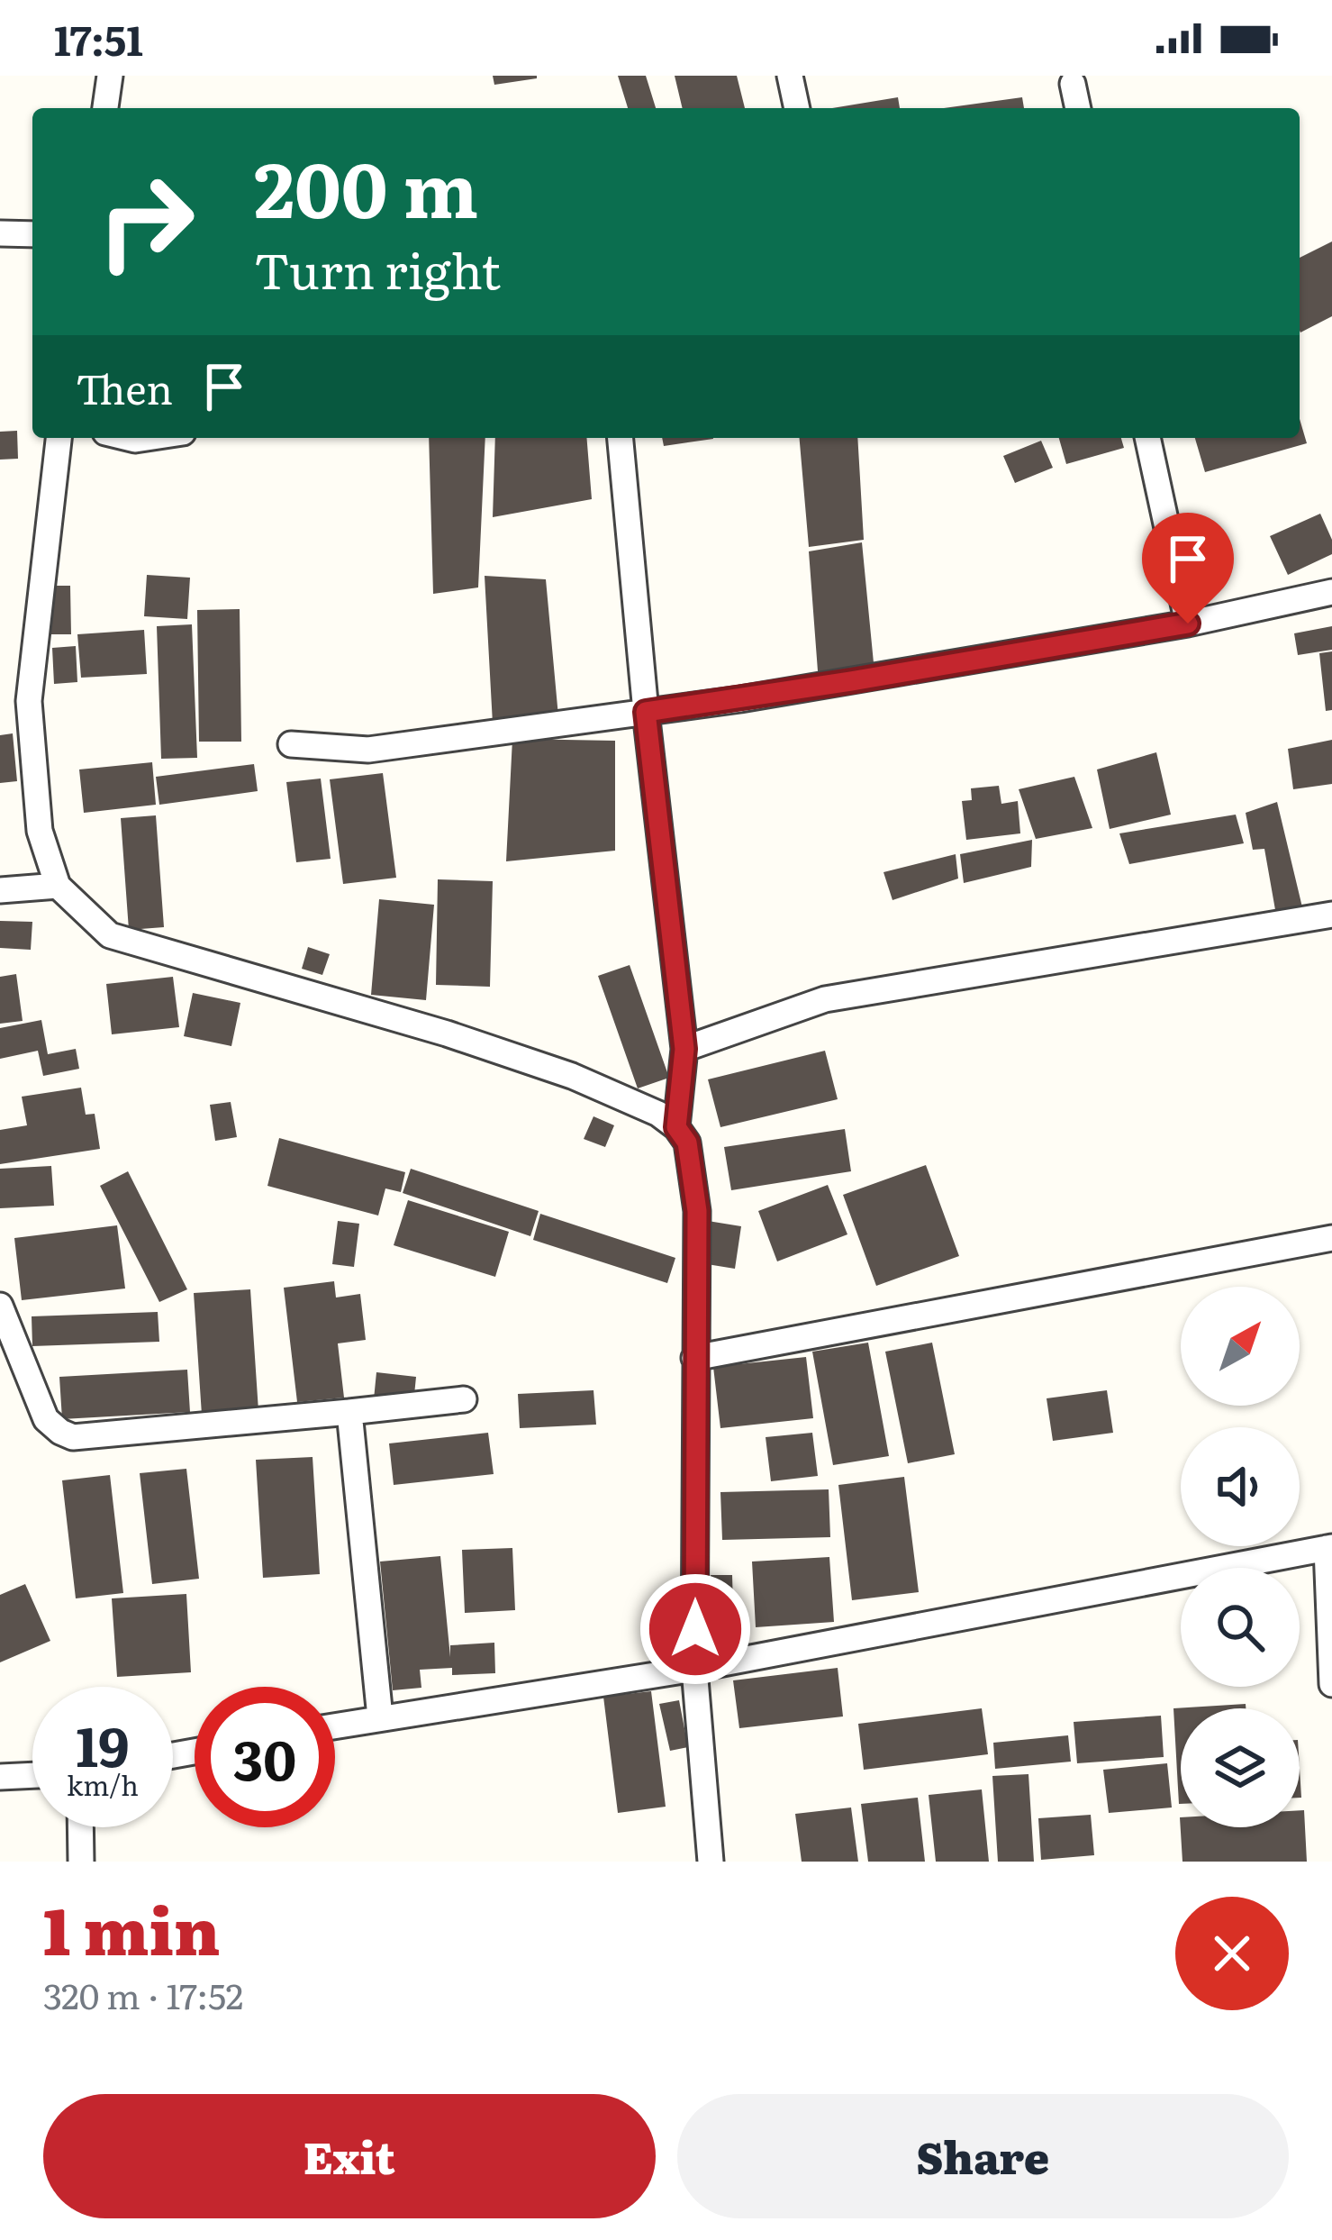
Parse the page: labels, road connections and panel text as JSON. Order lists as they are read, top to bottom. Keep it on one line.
{"north":"top right","page":{"status":"17:51","turn":["200 m","Turn right"],"then":"Then","speed":"19 km/h","limit":"30","heading":["1 min","320 m · 17:52"],"buttons":["Exit","Share"]}}
